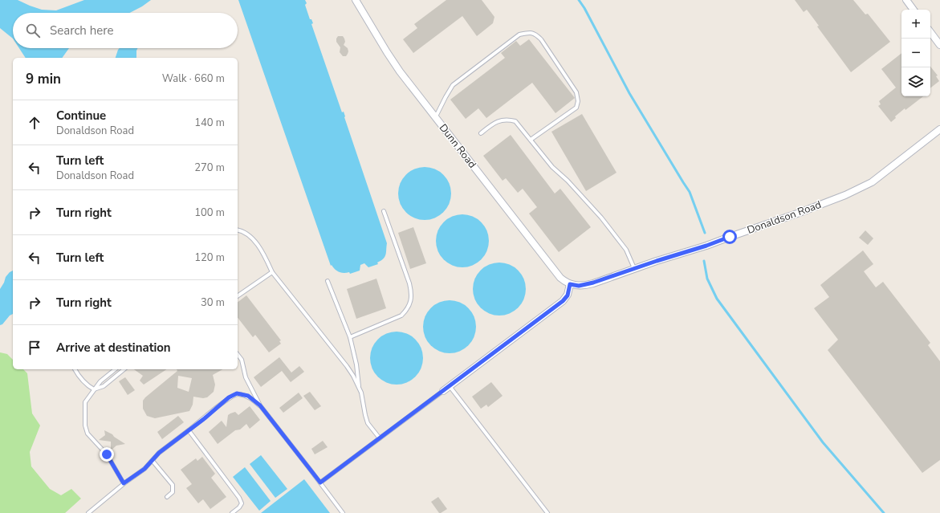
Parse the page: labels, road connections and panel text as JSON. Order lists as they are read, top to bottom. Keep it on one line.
{"streets":{"street":["Dunn Road","Donaldson Road"]},"crossings":[["Dunn Road","Donaldson Road"]],"page":{"map_buttons":["+","−"],"search":"Search here","heading":["9 min","Walk · 660 m"],"list":[["Continue","Donaldson Road","140 m"],["Turn left","Donaldson Road","270 m"],["Turn right","100 m"],["Turn left","120 m"],["Turn right","30 m"],"Arrive at destination"]}}
